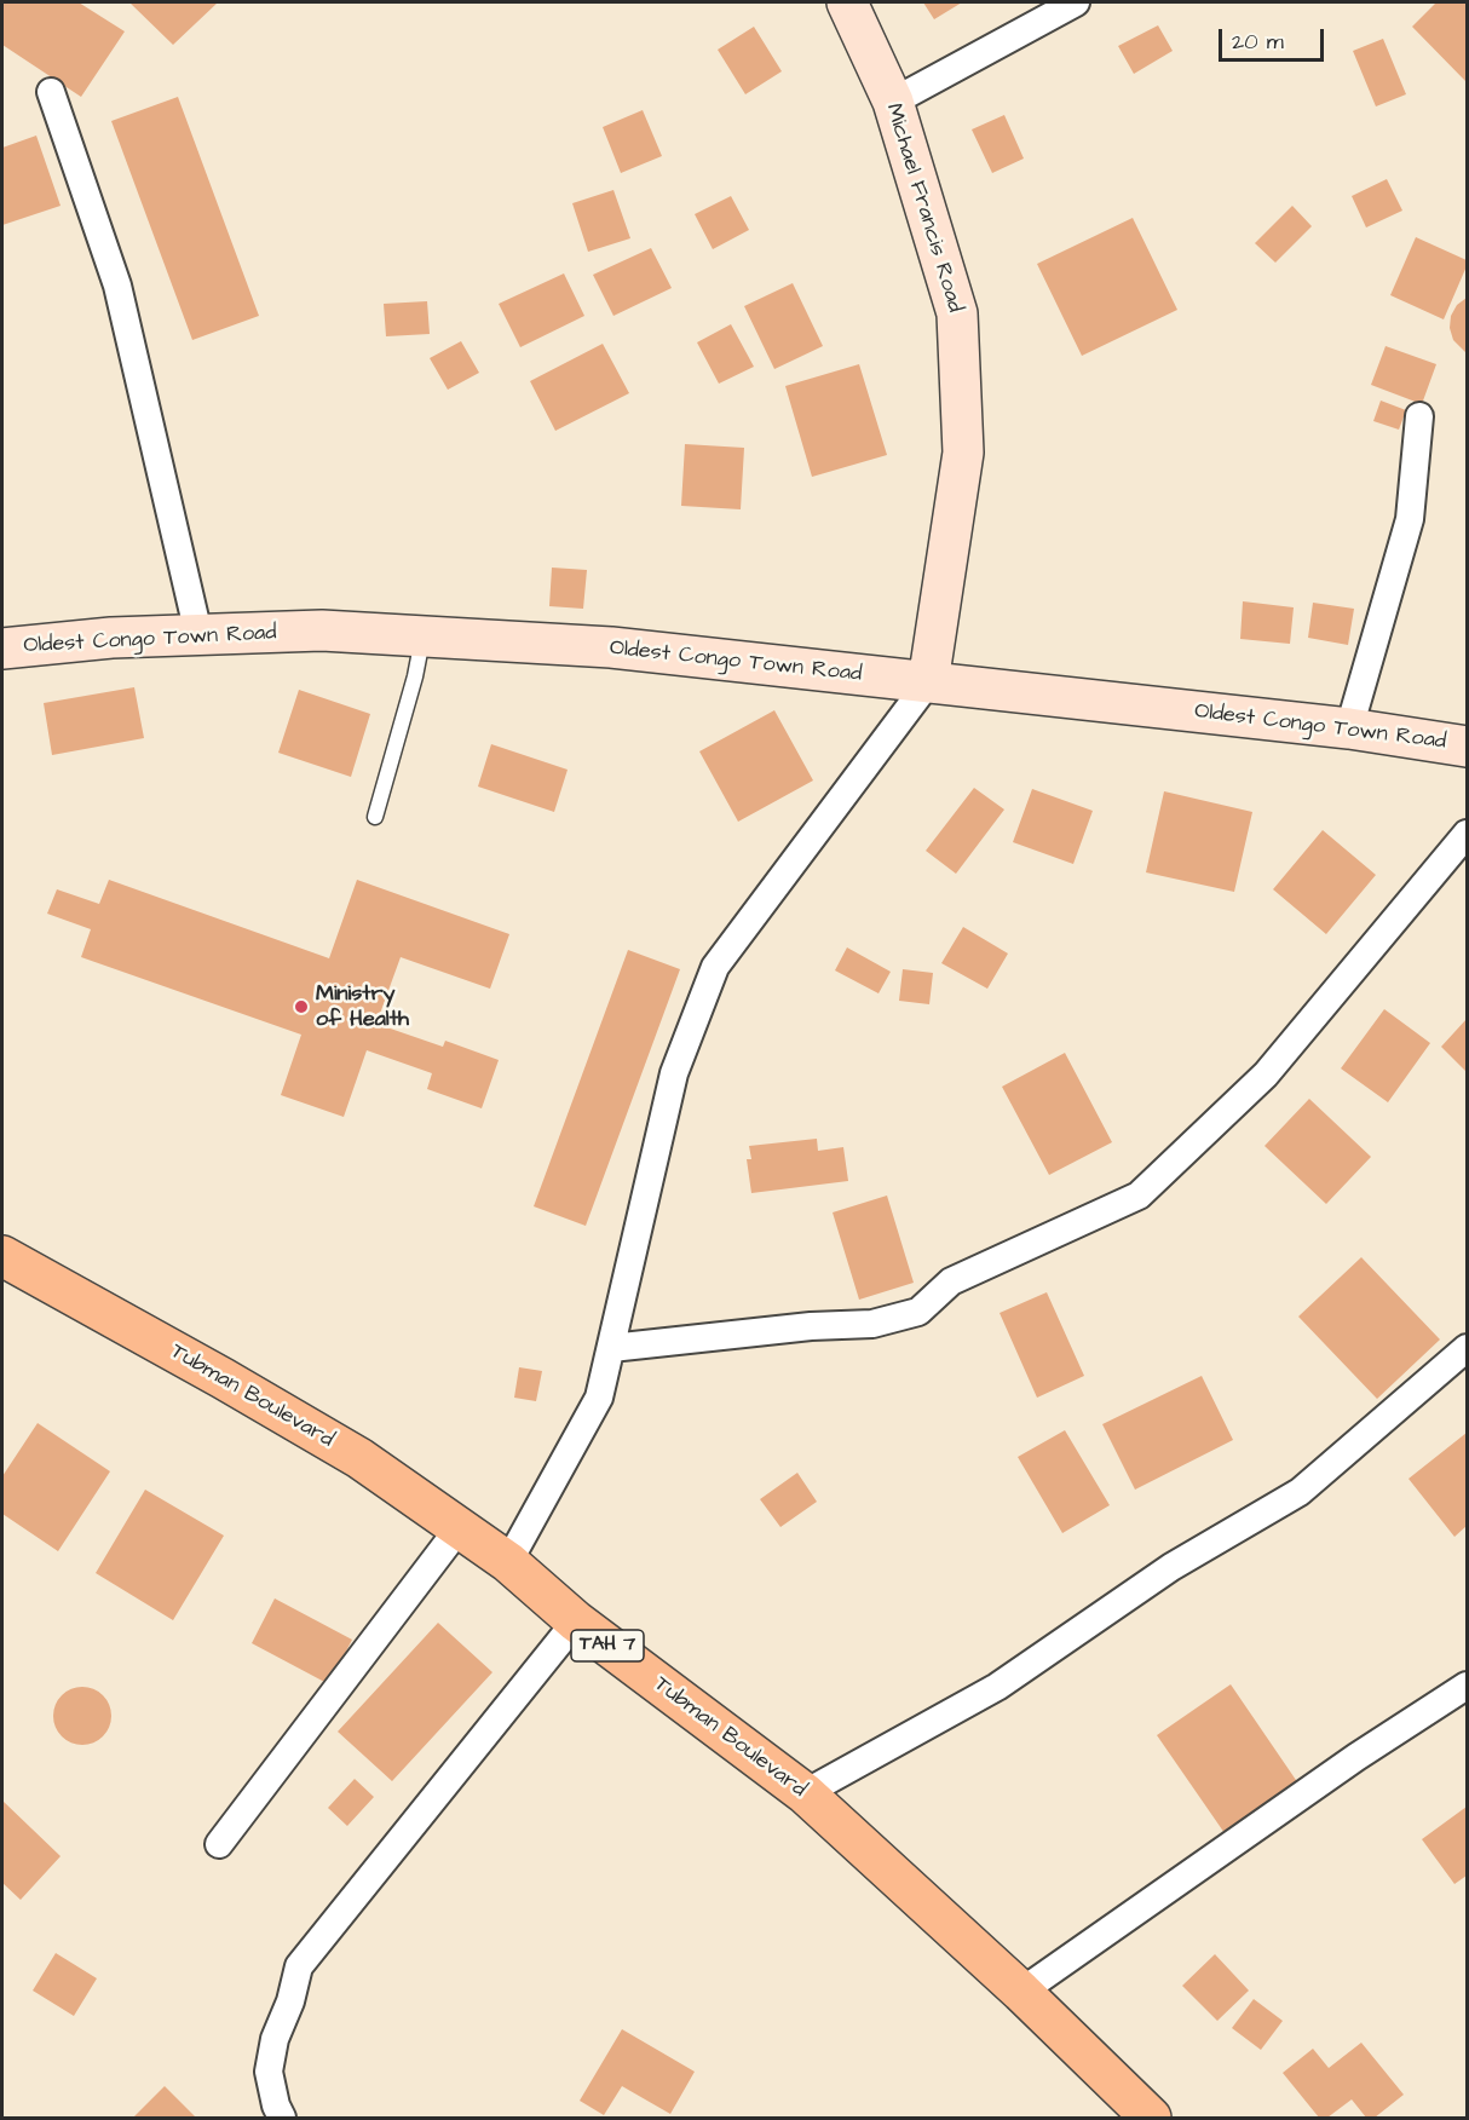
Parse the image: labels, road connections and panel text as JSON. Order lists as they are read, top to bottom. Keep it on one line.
{"streets":{"highway":["Tubman Boulevard","TAH 7"],"street":["Michael Francis Road","Oldest Congo Town Road"]},"crossings":[["Michael Francis Road","Oldest Congo Town Road"]],"places":["Ministry of Health"],"scale_bar":"20 m"}
